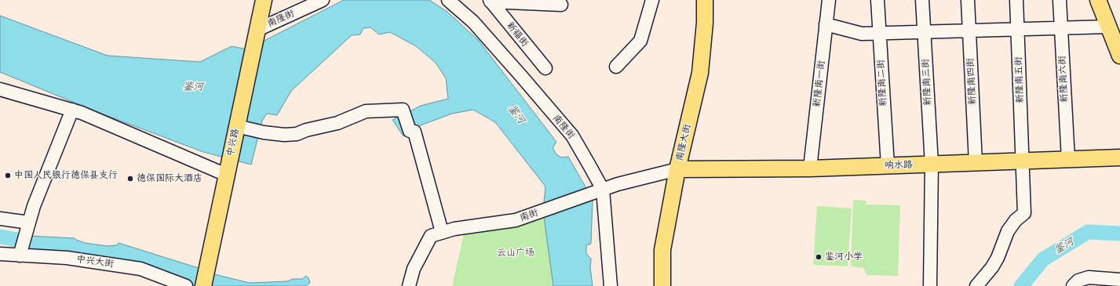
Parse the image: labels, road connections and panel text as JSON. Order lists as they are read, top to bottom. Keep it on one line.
{"streets":{"main road":["中兴路","南隆大街","响水路"],"street":["南隆街","新福街","新隆南六街","新隆南五街","新隆南四街","新隆南三街","新隆南二街","新隆南一街","南街","中兴大街"]},"crossings":[["南隆街","中兴路"],["南隆街","南街"],["新隆南六街","响水路"],["新隆南五街","响水路"],["新隆南四街","响水路"],["新隆南三街","响水路"],["新隆南二街","响水路"],["新隆南一街","响水路"],["南隆大街","响水路"],["南隆大街","南街"],["响水路","南街"]],"water":["鉴河"],"parks":["云山广场"],"places":["中国人民银行德保县支行","德保国际大酒店","鉴河小学"]}
